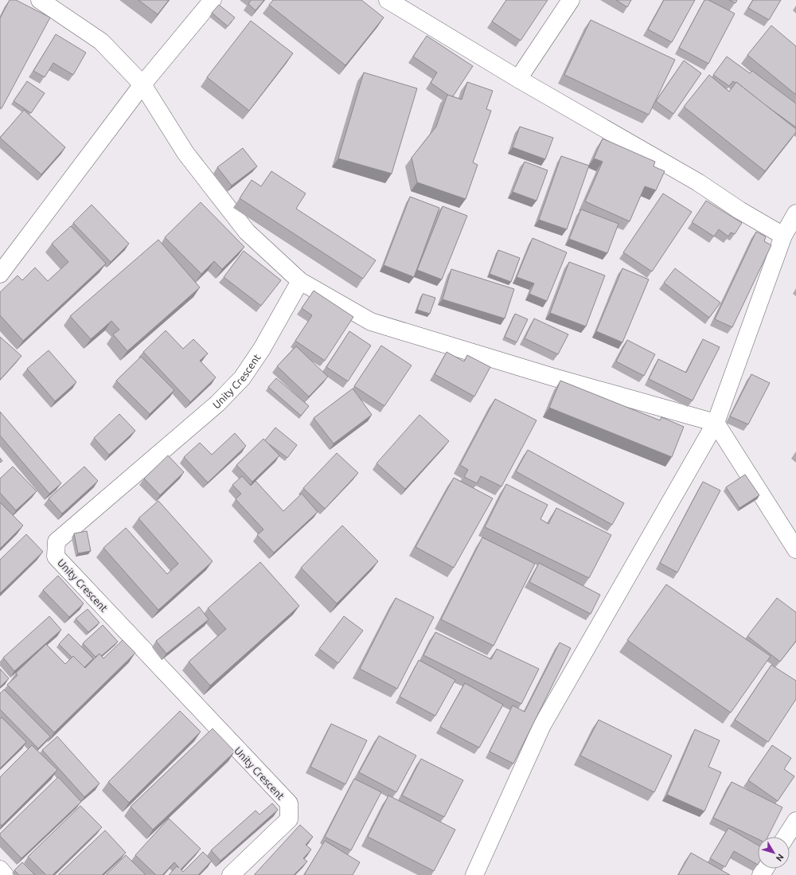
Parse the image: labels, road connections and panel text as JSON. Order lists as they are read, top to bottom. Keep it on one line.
{"streets":{"street":["Unity Crescent"]},"north":"bottom right"}
